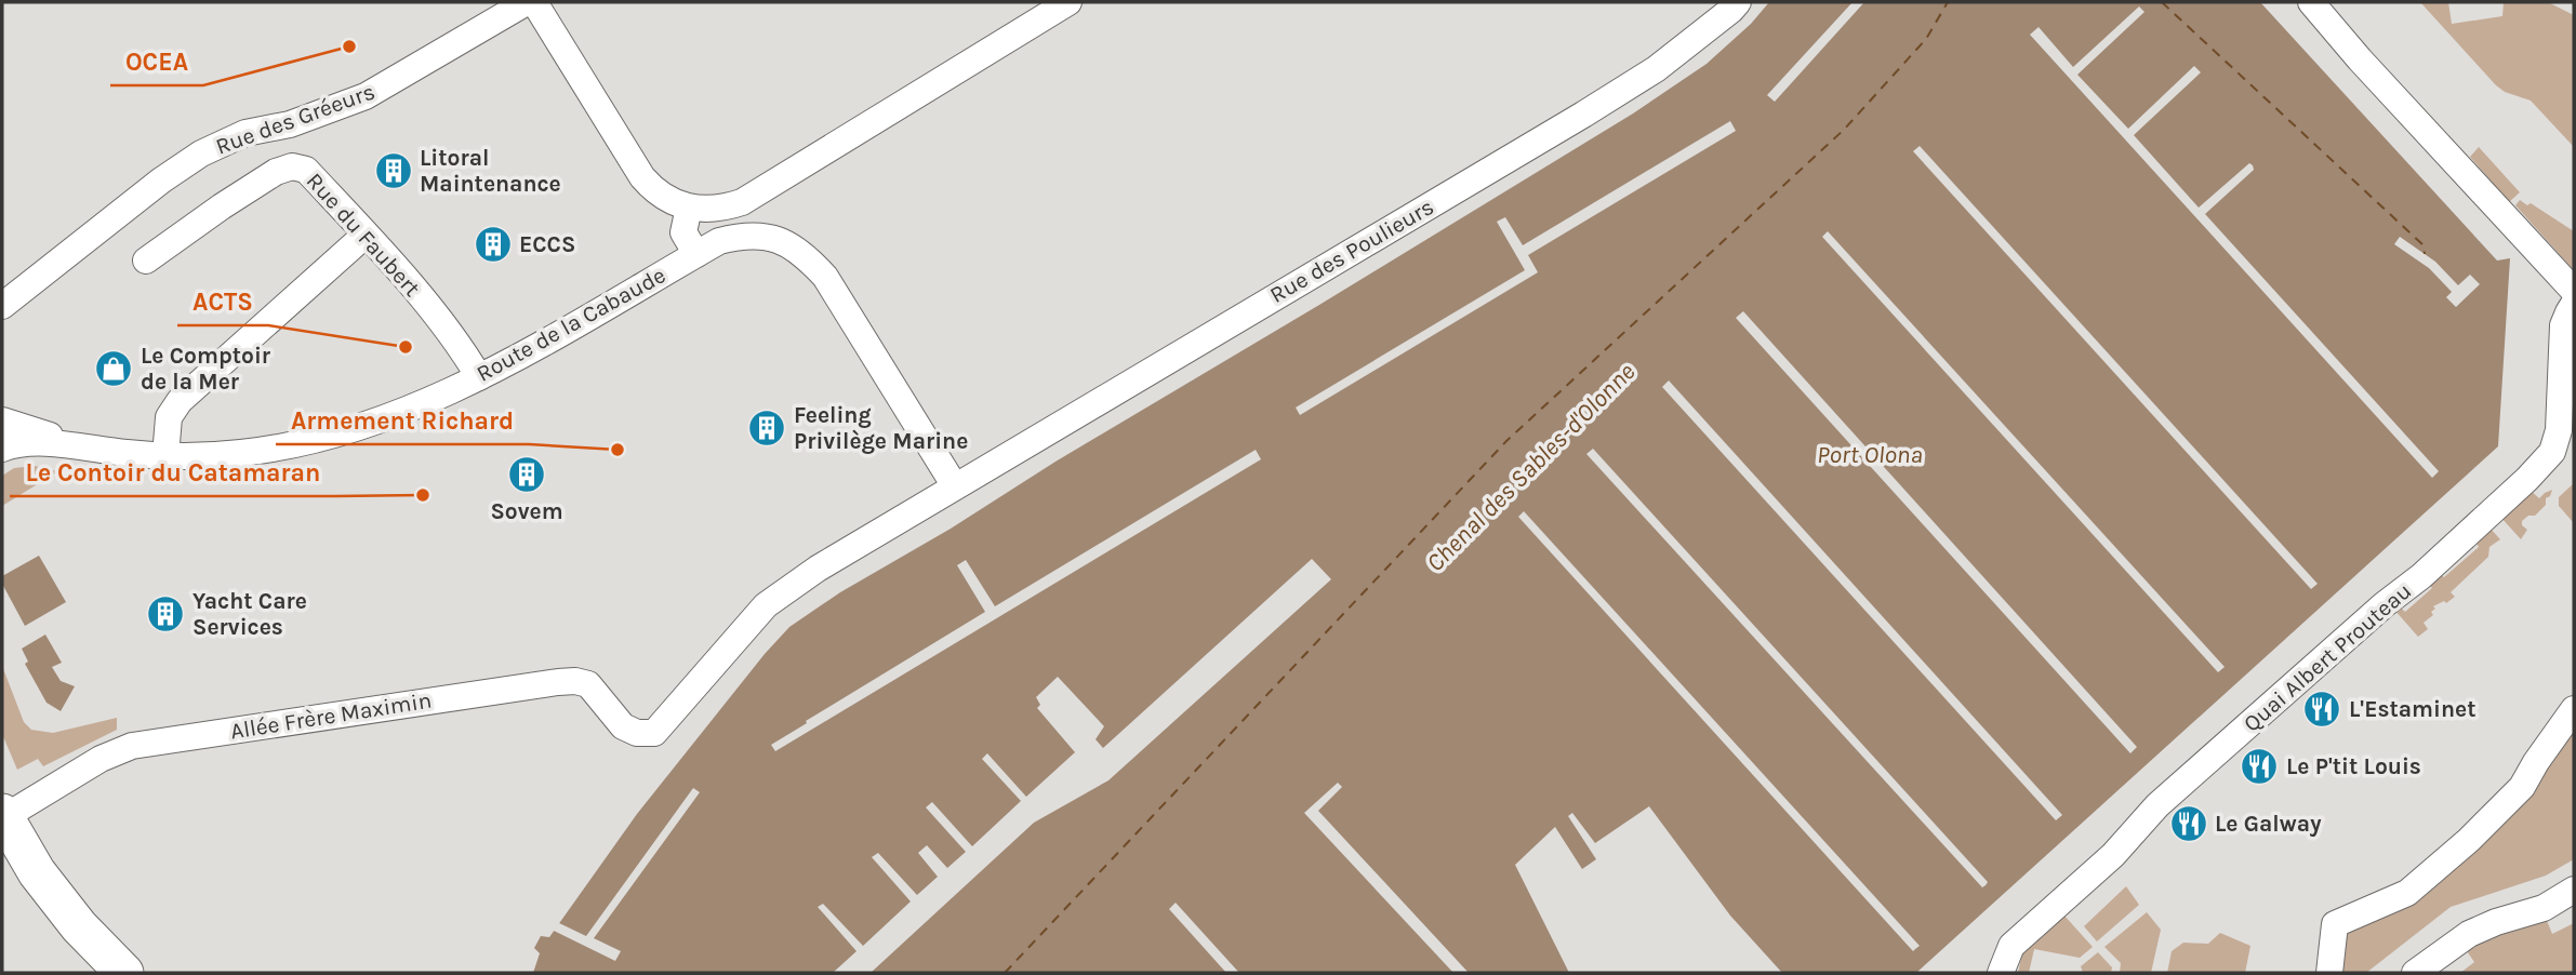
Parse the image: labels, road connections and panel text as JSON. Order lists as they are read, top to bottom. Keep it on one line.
{"streets":{"street":["Rue des Gréeurs","Rue du Faubert","Rue des Poulieurs","Route de la Cabaude","Quai Albert Prouteau","Allée Frère Maximin"]},"crossings":[["Rue du Faubert","Route de la Cabaude"],["Rue des Poulieurs","Allée Frère Maximin"]],"water":["Port Olona","Chenal des Sables-d'Olonne"],"places":{"other":["OCEA","ACTS","Armement Richard","Le Contoir du Catamaran"],"building":["Litoral Maintenance","ECCS","Feeling Privilège Marine","Sovem","Yacht Care Services"],"shop":["Le Comptoir de la Mer"],"restaurant":["L'Estaminet","Le P'tit Louis","Le Galway"]}}
